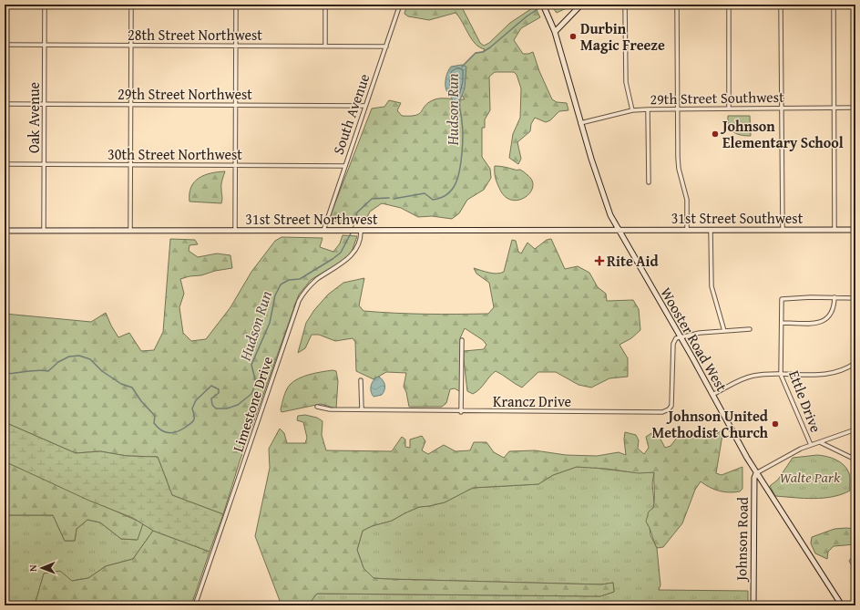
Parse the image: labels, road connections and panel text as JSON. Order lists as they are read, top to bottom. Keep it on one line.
{"streets":{"main road":["31st Street Southwest","31st Street Northwest","Wooster Road West","Johnson Road"],"street":["28th Street Northwest","29th Street Northwest","29th Street Southwest","South Avenue","Oak Avenue","30th Street Northwest","Krancz Drive","Ettle Drive","Limestone Drive"]},"crossings":[["28th Street Northwest","South Avenue"],["28th Street Northwest","Oak Avenue"],["29th Street Northwest","South Avenue"],["29th Street Northwest","Oak Avenue"],["29th Street Southwest","Wooster Road West"],["South Avenue","30th Street Northwest"],["South Avenue","31st Street Northwest"],["Oak Avenue","30th Street Northwest"],["Oak Avenue","31st Street Northwest"],["31st Street Southwest","31st Street Northwest"],["31st Street Southwest","Wooster Road West"],["31st Street Northwest","Wooster Road West"],["31st Street Northwest","Limestone Drive"],["Wooster Road West","Krancz Drive"],["Wooster Road West","Johnson Road"]],"water":["Hudson Run"],"parks":["Walte Park"],"places":{"other":["Durbin Magic Freeze","Johnson Elementary School","Johnson United Methodist Church"],"health":["Rite Aid"]},"north":"left"}
